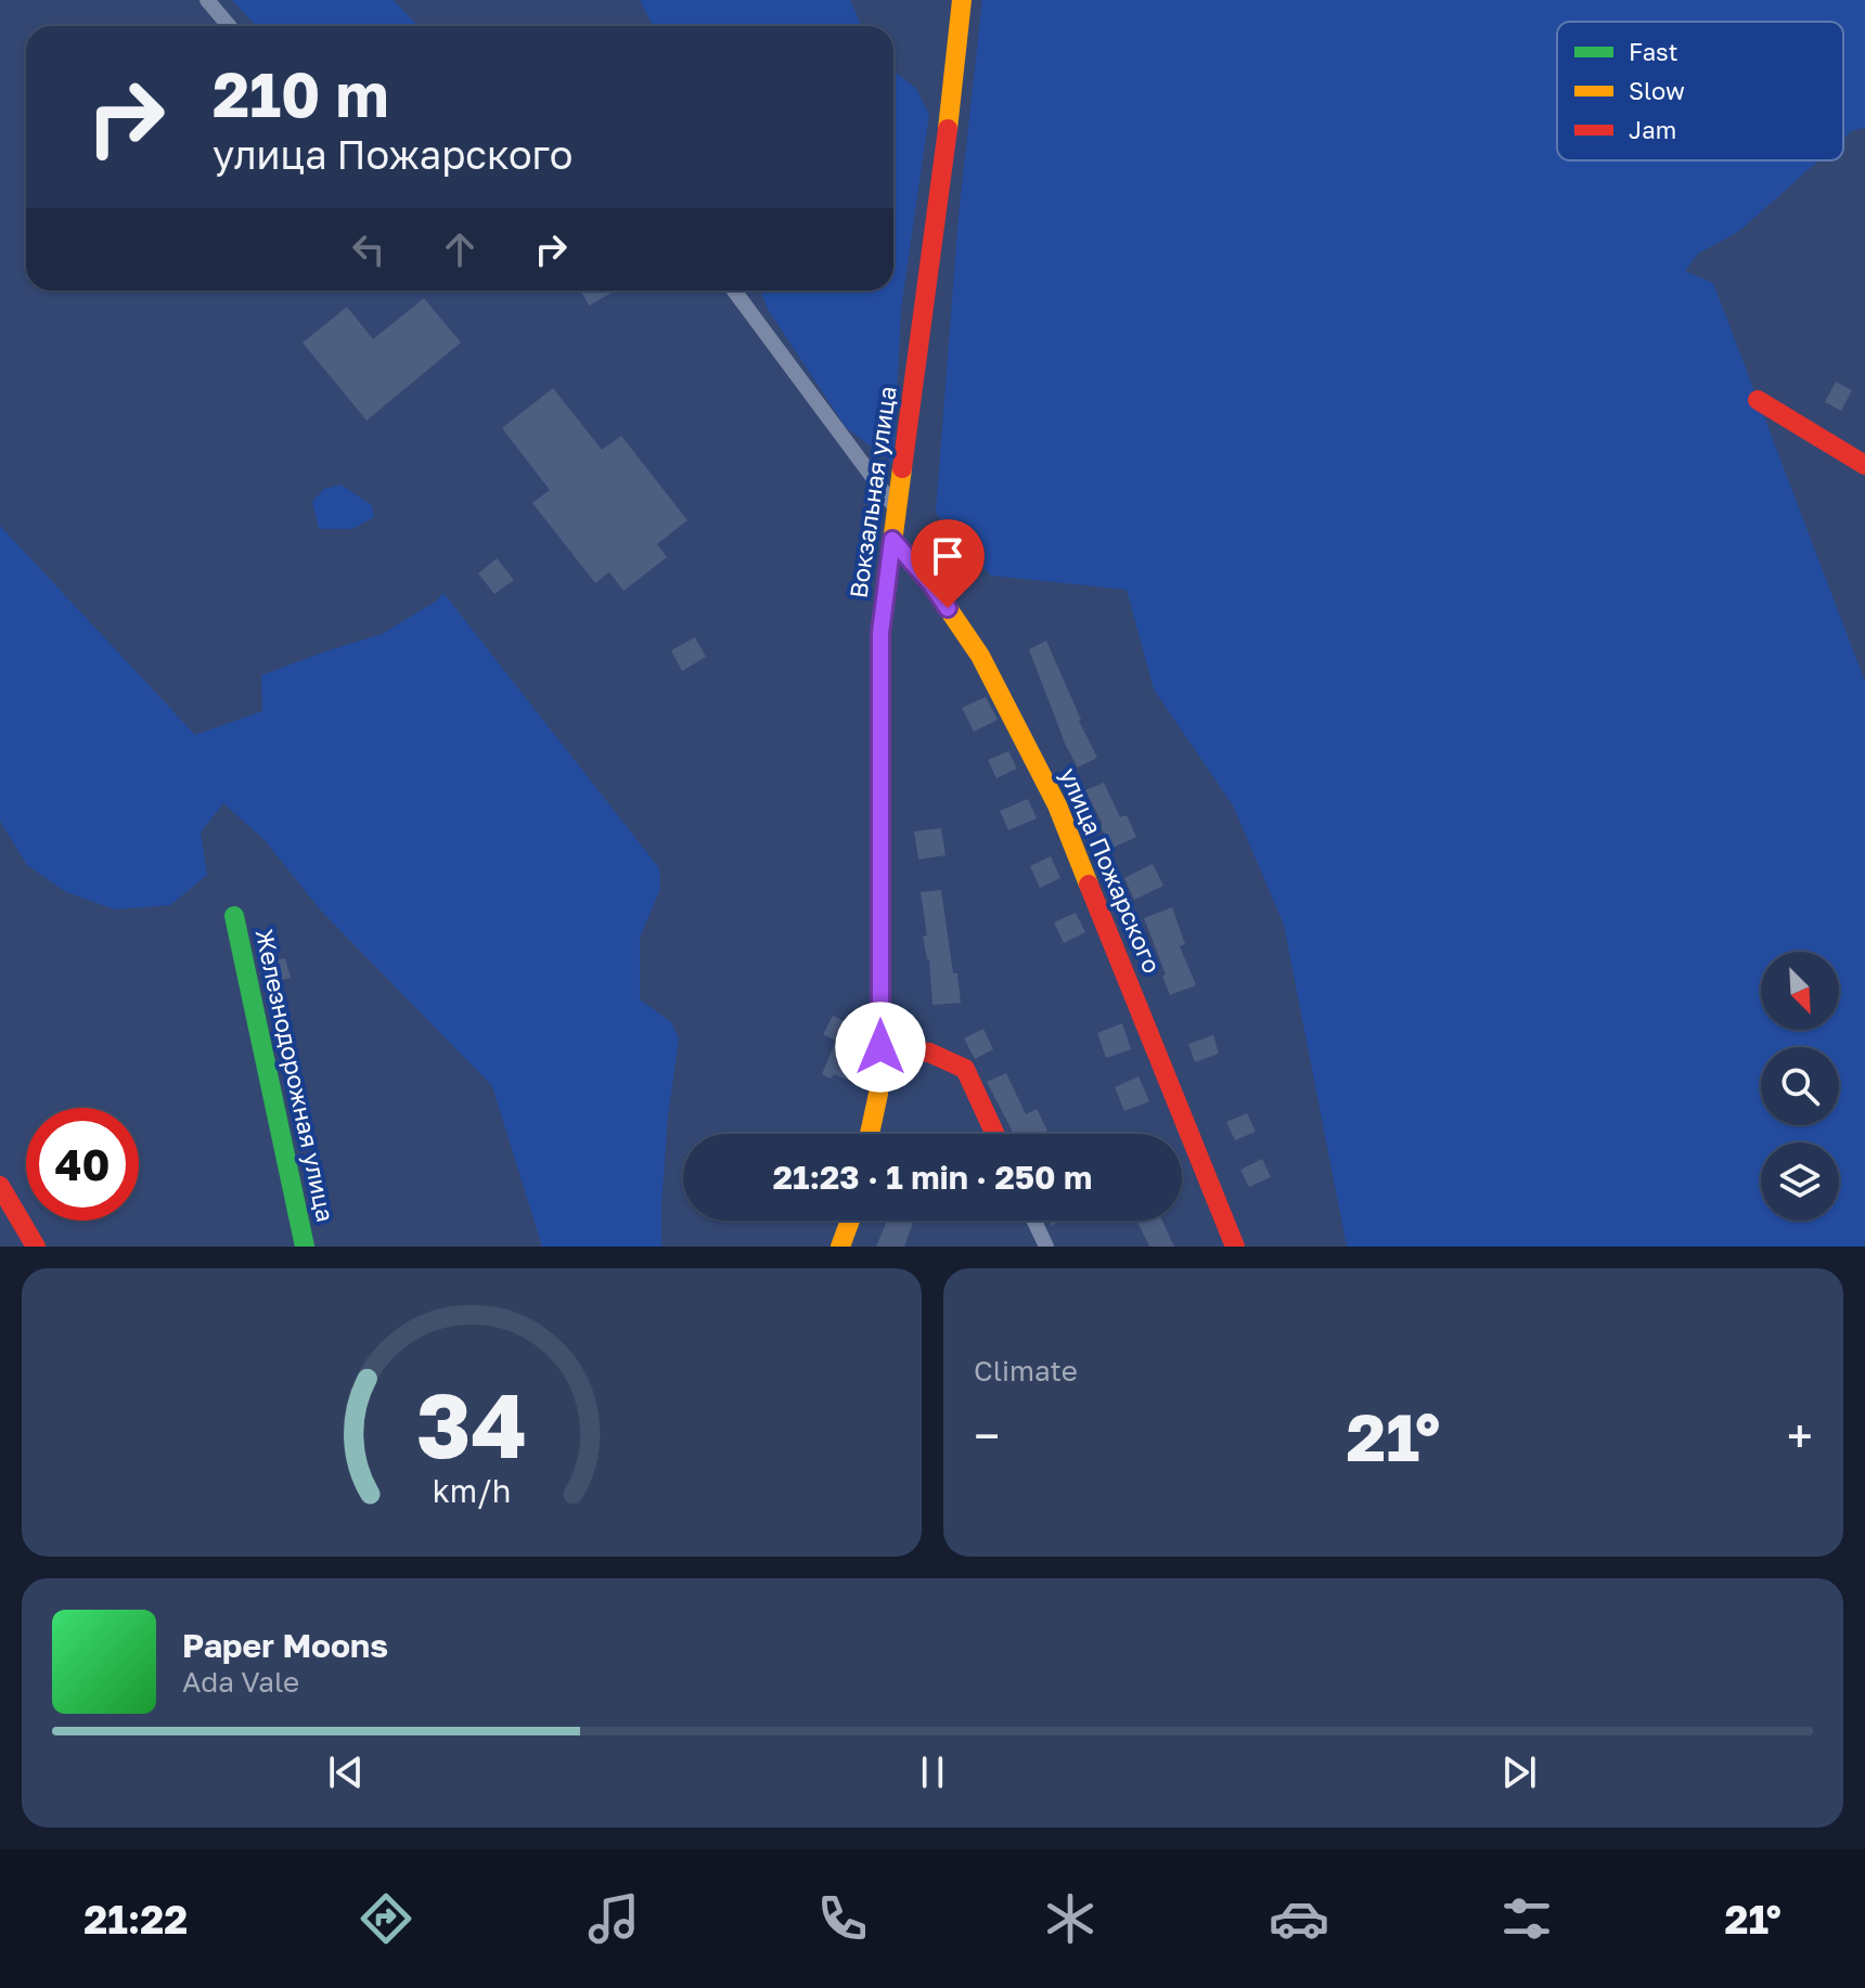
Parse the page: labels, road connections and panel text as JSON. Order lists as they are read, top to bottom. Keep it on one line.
{"streets":{"street":["Вокзальная улица","улица Пожарского","Железнодорожная улица"]},"crossings":[["Вокзальная улица","улица Пожарского"]],"legend":["Fast","Slow","Jam"],"north":"bottom right","page":{"turn":["210 m","улица Пожарского"],"limit":"40","trip":"21:23 · 1 min · 250 m","tile":"Climate","heat":["−","21°","+"],"song":["Paper Moons","Ada Vale"],"tabs":["21:22","21°"],"gauge":["34","km/h"]}}
